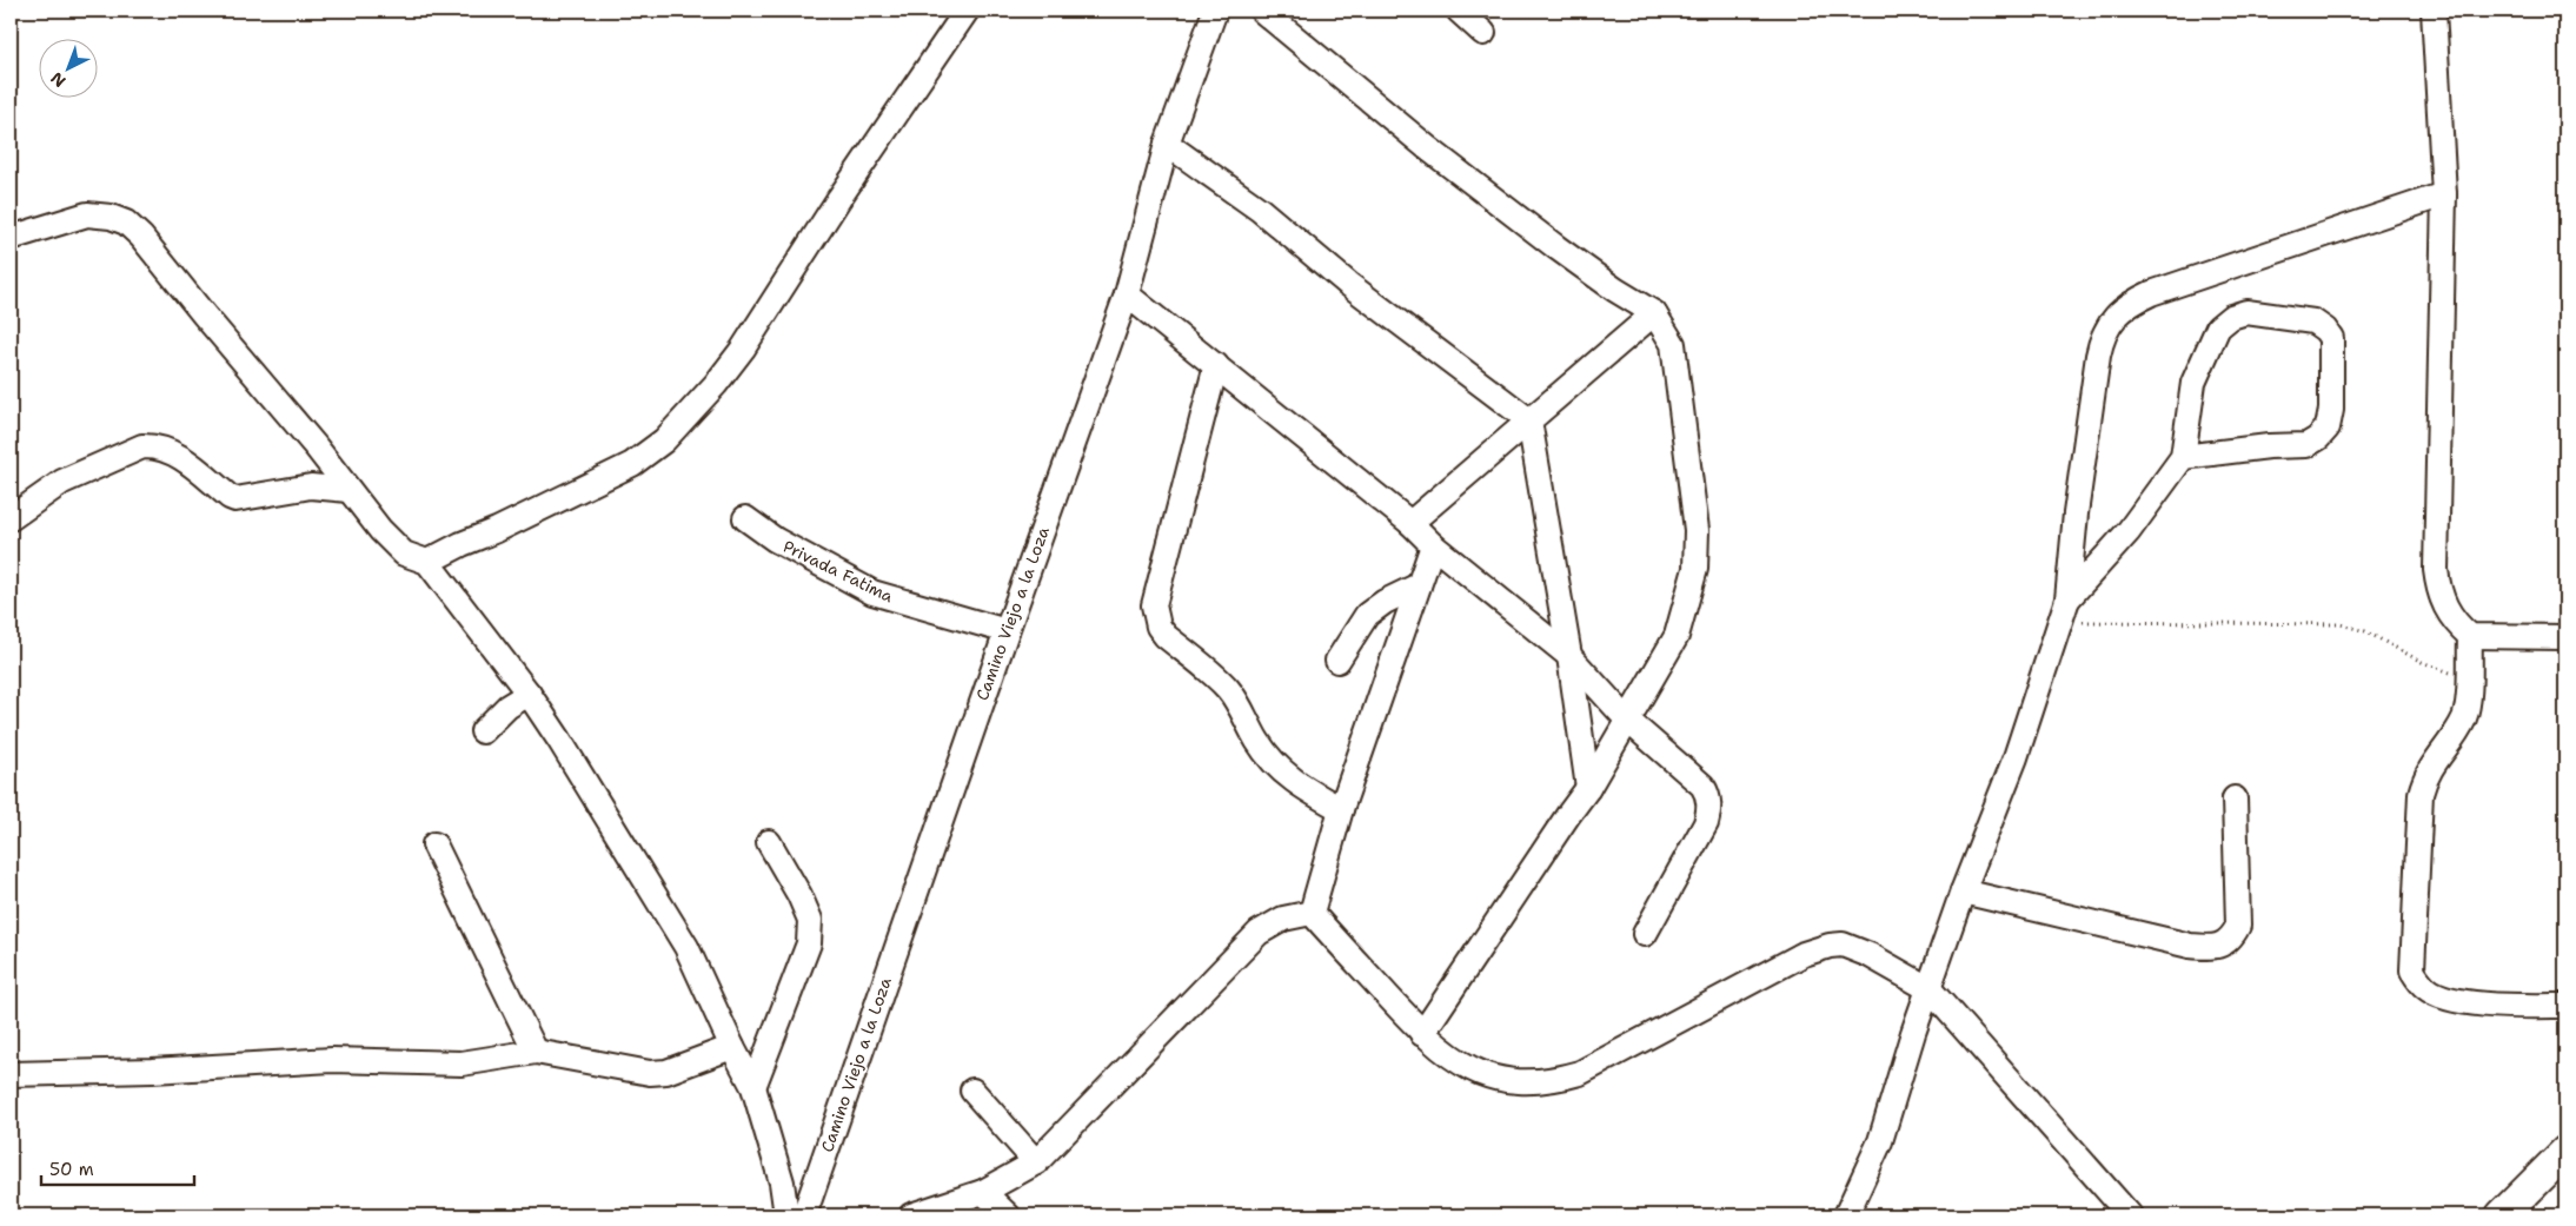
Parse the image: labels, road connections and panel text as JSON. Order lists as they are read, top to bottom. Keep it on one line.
{"streets":{"street":["Privada Fatima","Camino Viejo a la Loza"]},"crossings":[["Privada Fatima","Camino Viejo a la Loza"]],"scale_bar":"50 m","north":"bottom left"}
